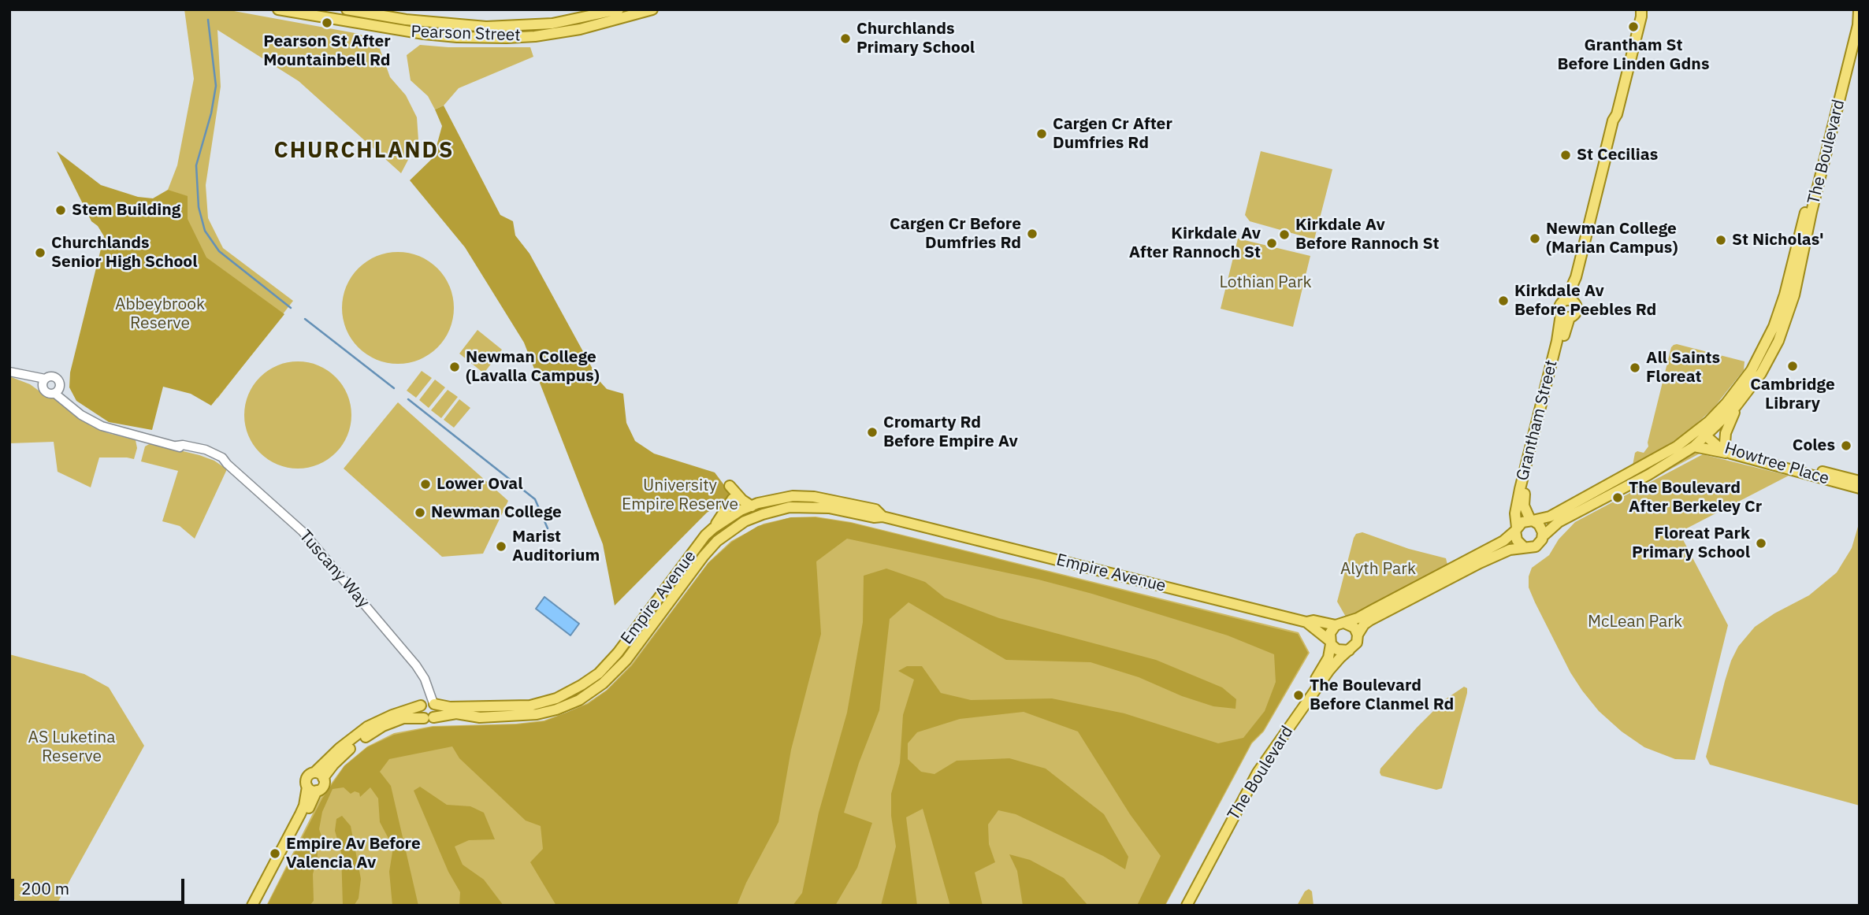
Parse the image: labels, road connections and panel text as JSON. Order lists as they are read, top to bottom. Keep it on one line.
{"streets":{"main road":["Pearson Street","The Boulevard","Grantham Street","Howtree Place","Empire Avenue"],"street":["Tuscany Way"]},"crossings":[["The Boulevard","Grantham Street"],["The Boulevard","Howtree Place"],["The Boulevard","Empire Avenue"],["Tuscany Way","Empire Avenue"]],"districts":["CHURCHLANDS"],"parks":["Lothian Park","Abbeybrook Reserve","University Empire Reserve","Alyth Park","McLean Park","AS Luketina Reserve"],"places":["Pearson St After Mountainbell Rd","Grantham St Before Linden Gdns","Churchlands Primary School","Cargen Cr After Dumfries Rd","St Cecilias","Stem Building","Cargen Cr Before Dumfries Rd","Kirkdale Av Before Rannoch St","Newman College (Marian Campus)","St Nicholas'","Kirkdale Av After Rannoch St","Churchlands Senior High School","Kirkdale Av Before Peebles Rd","Cambridge Library","Newman College (Lavalla Campus)","All Saints Floreat","Cromarty Rd Before Empire Av","Coles","Lower Oval","The Boulevard After Berkeley Cr","Newman College","Floreat Park Primary School","Marist Auditorium","The Boulevard Before Clanmel Rd","Empire Av Before Valencia Av"],"scale_bar":"200 m"}
